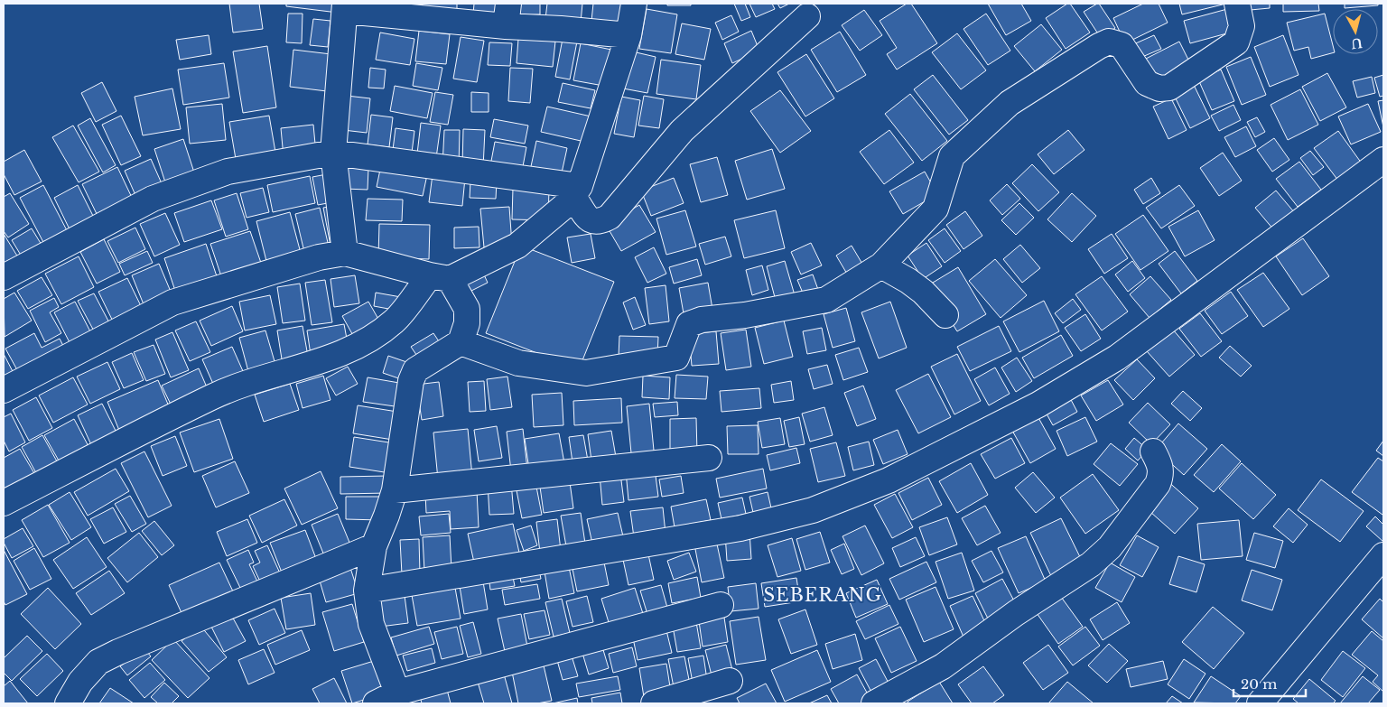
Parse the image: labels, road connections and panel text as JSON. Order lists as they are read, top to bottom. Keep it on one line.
{"districts":["SEBERANG"],"scale_bar":"20 m","north":"bottom"}
